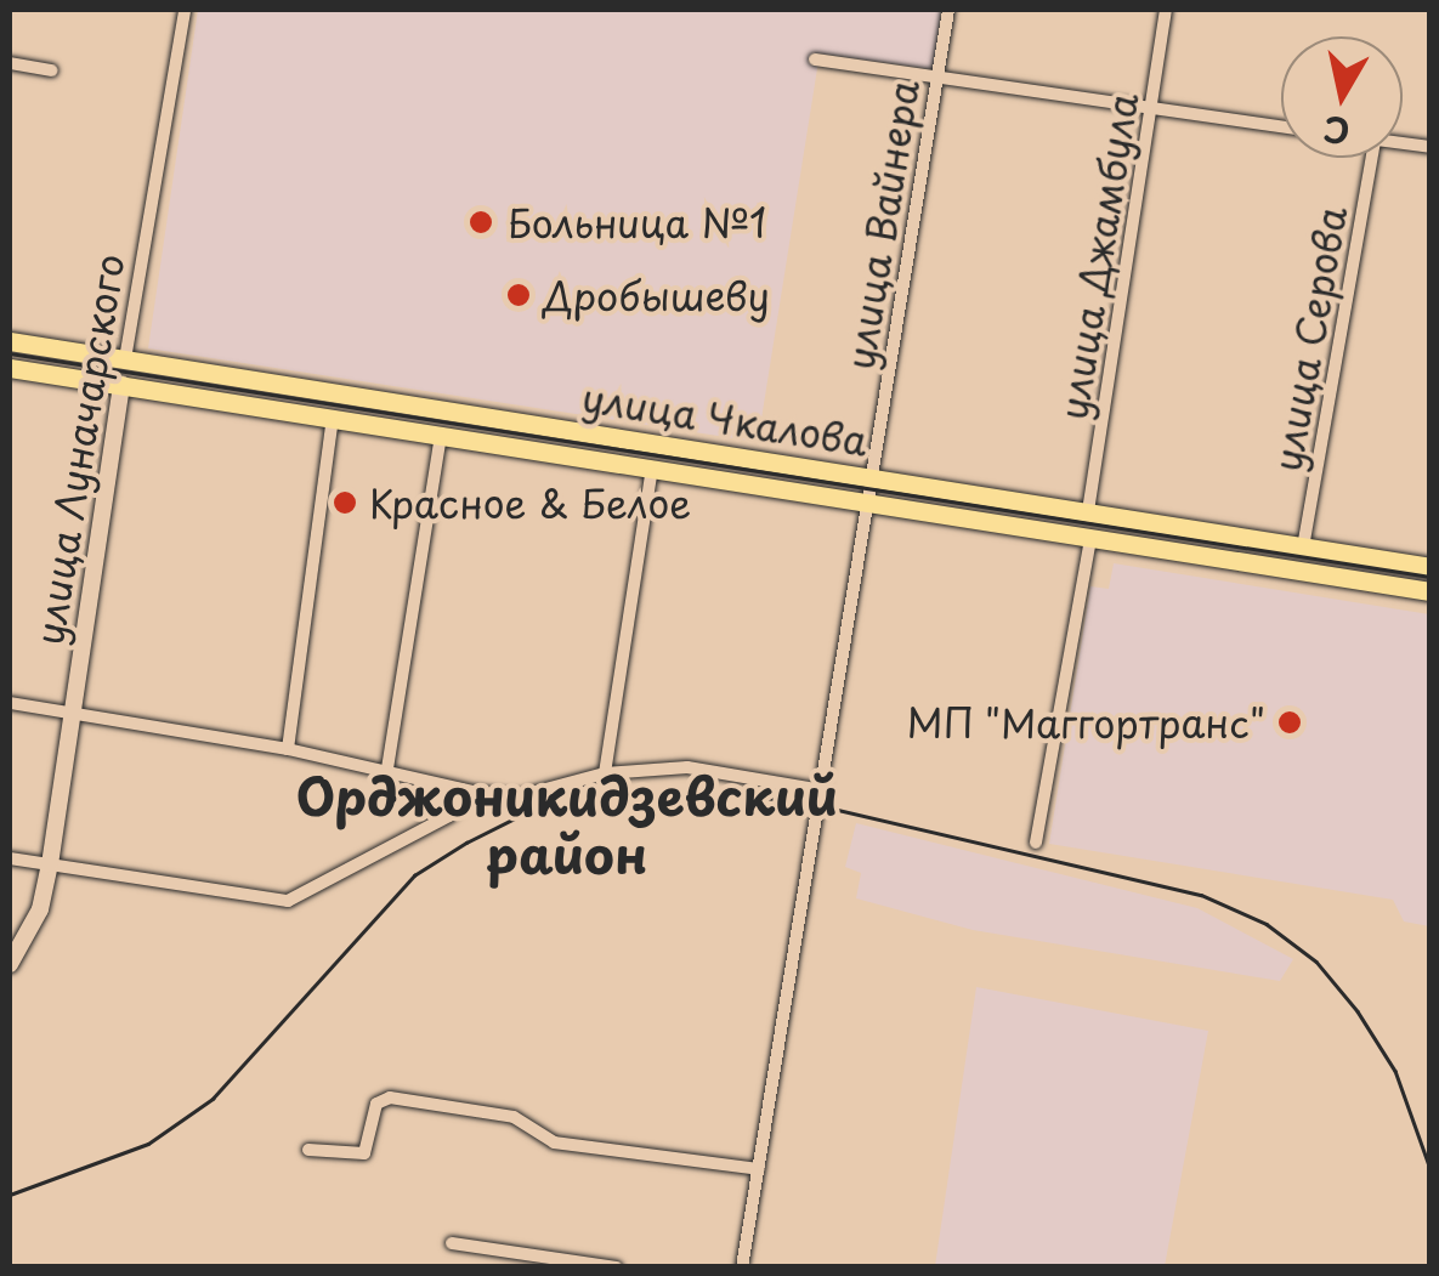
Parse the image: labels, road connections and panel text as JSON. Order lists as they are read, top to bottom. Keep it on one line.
{"streets":{"main road":["улица Чкалова","улица Луначарского"],"street":["улица Вайнера","улица Джамбула","улица Серова"]},"crossings":[["улица Вайнера","улица Чкалова"],["улица Джамбула","улица Чкалова"],["улица Серова","улица Чкалова"],["улица Чкалова","улица Луначарского"]],"districts":["Орджоникидзевский район"],"places":["Больница №1","Дробышеву","Красное & Белое","МП \"Маггортранс\""],"north":"bottom"}
